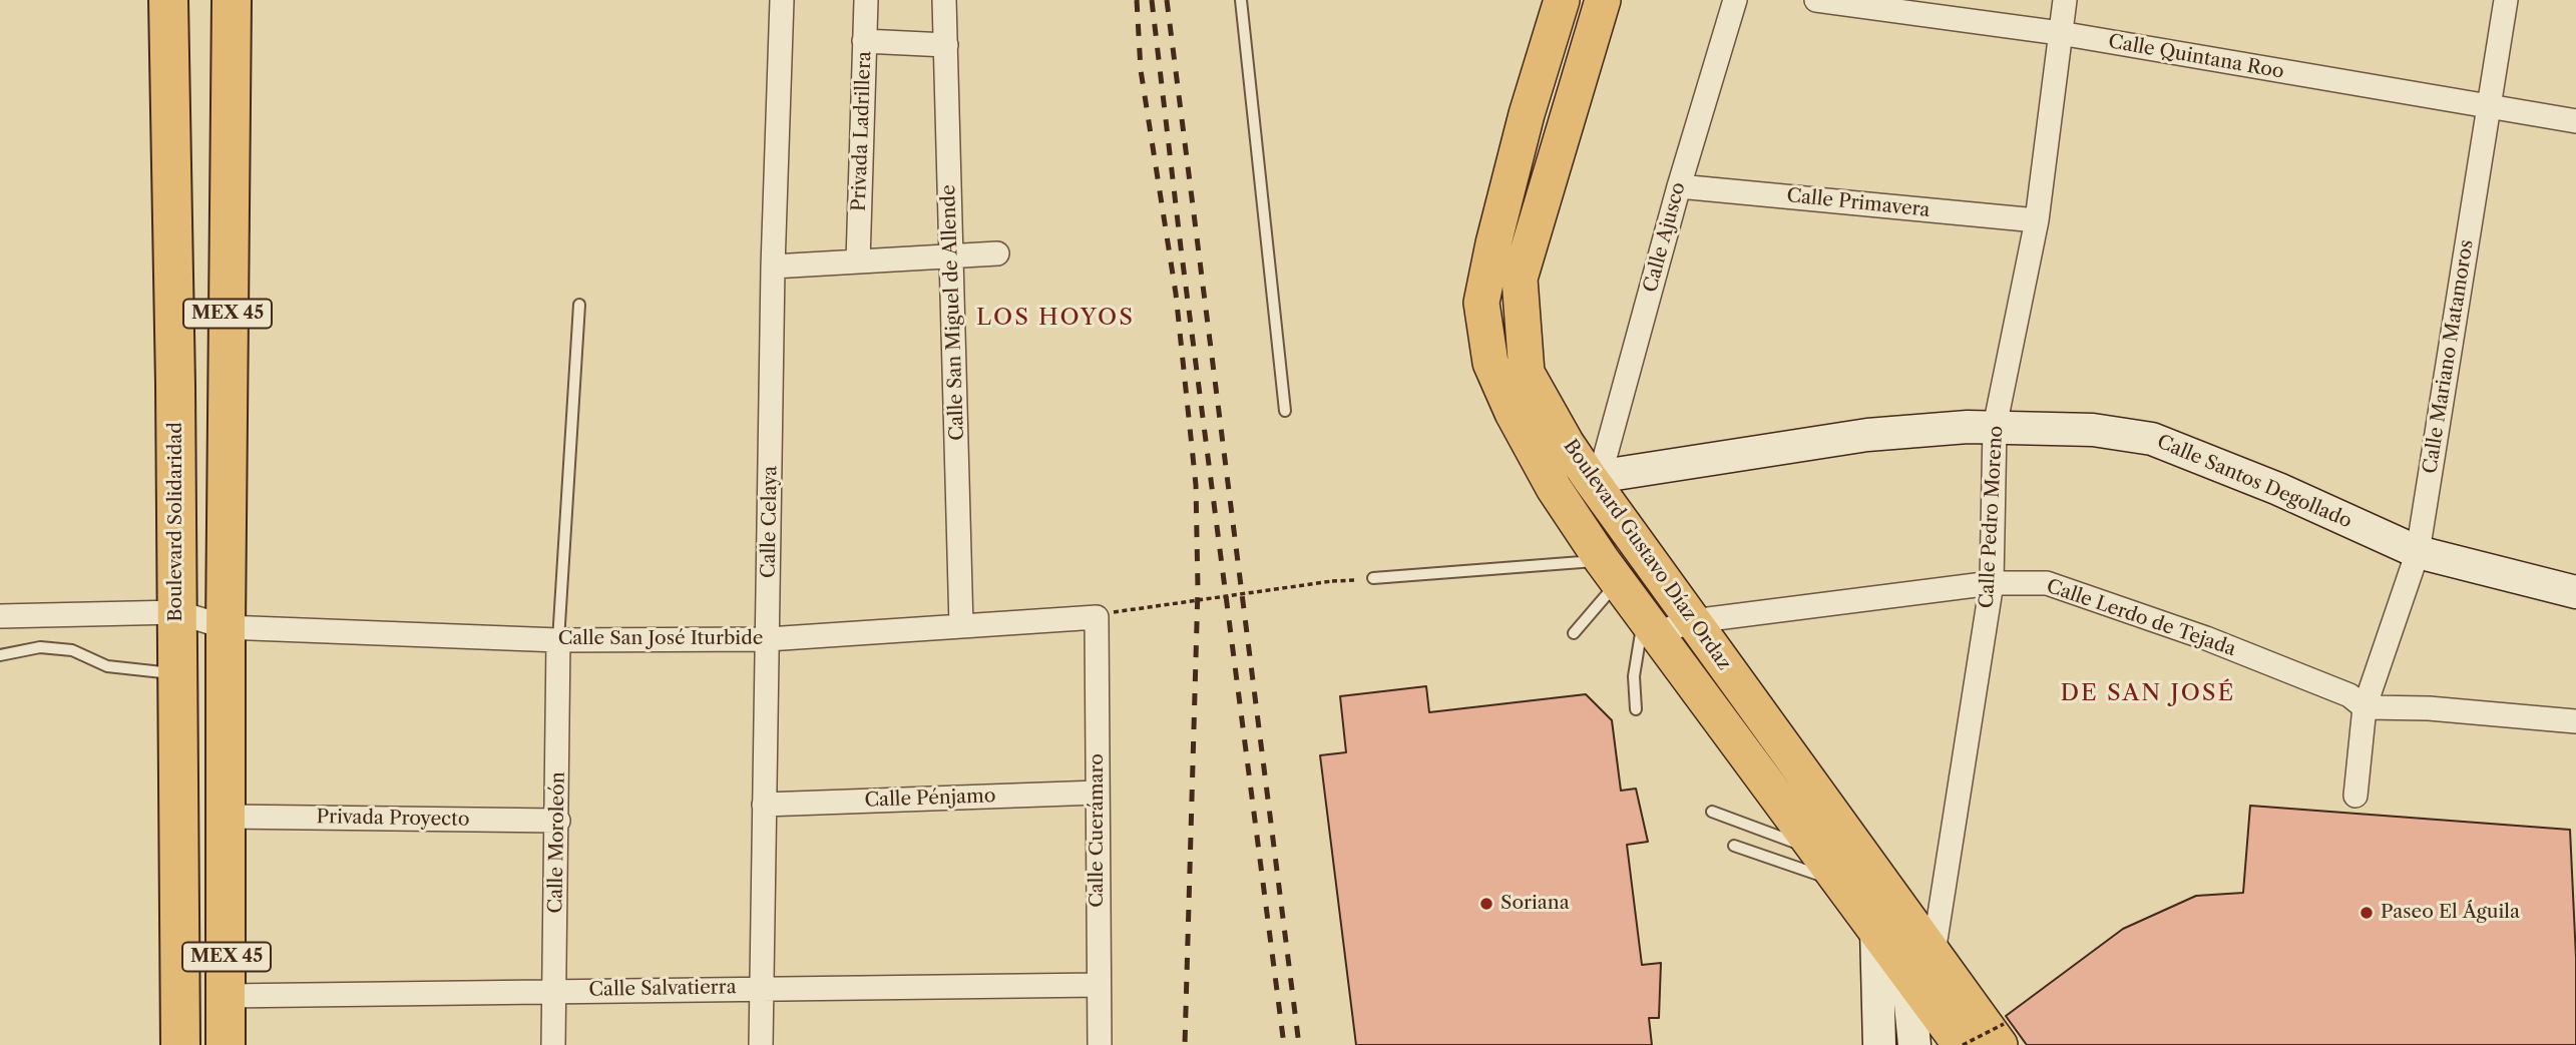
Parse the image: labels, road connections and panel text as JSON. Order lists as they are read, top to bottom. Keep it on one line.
{"streets":{"highway":["MEX 45","Boulevard Solidaridad"],"main road":["Boulevard Gustavo Díaz Ordaz"],"street":["Calle Quintana Roo","Privada Ladrillera","Calle Primavera","Calle Ajusco","Calle San Miguel de Allende","Calle Mariano Matamoros","Calle Santos Degollado","Calle Pedro Moreno","Calle Celaya","Calle Lerdo de Tejada","Calle San José Iturbide","Calle Pénjamo","Privada Proyecto","Calle Cuerámaro","Calle Moroleón","Calle Salvatierra"]},"crossings":[["Calle Quintana Roo","Calle Mariano Matamoros"],["Calle Quintana Roo","Calle Pedro Moreno"],["Calle Primavera","Calle Ajusco"],["Calle Primavera","Calle Pedro Moreno"],["Calle Ajusco","Calle Santos Degollado"],["Calle Ajusco","Boulevard Gustavo Díaz Ordaz"],["Calle San Miguel de Allende","Calle San José Iturbide"],["MEX 45","Calle San José Iturbide"],["MEX 45","Privada Proyecto"],["MEX 45","Calle Salvatierra"],["Calle Mariano Matamoros","Calle Santos Degollado"],["Calle Mariano Matamoros","Calle Lerdo de Tejada"],["Calle Santos Degollado","Calle Pedro Moreno"],["Calle Santos Degollado","Boulevard Gustavo Díaz Ordaz"],["Calle Pedro Moreno","Boulevard Gustavo Díaz Ordaz"],["Calle Pedro Moreno","Calle Lerdo de Tejada"],["Boulevard Solidaridad","Calle San José Iturbide"],["Calle Celaya","Calle San José Iturbide"],["Calle Celaya","Calle Pénjamo"],["Calle Celaya","Calle Salvatierra"],["Boulevard Gustavo Díaz Ordaz","Calle Lerdo de Tejada"],["Calle San José Iturbide","Calle Cuerámaro"],["Calle San José Iturbide","Calle Moroleón"],["Calle Pénjamo","Calle Cuerámaro"],["Privada Proyecto","Calle Moroleón"],["Calle Cuerámaro","Calle Salvatierra"],["Calle Moroleón","Calle Salvatierra"]],"districts":["LOS HOYOS","DE SAN JOSÉ"],"places":["Soriana","Paseo El Águila"]}
